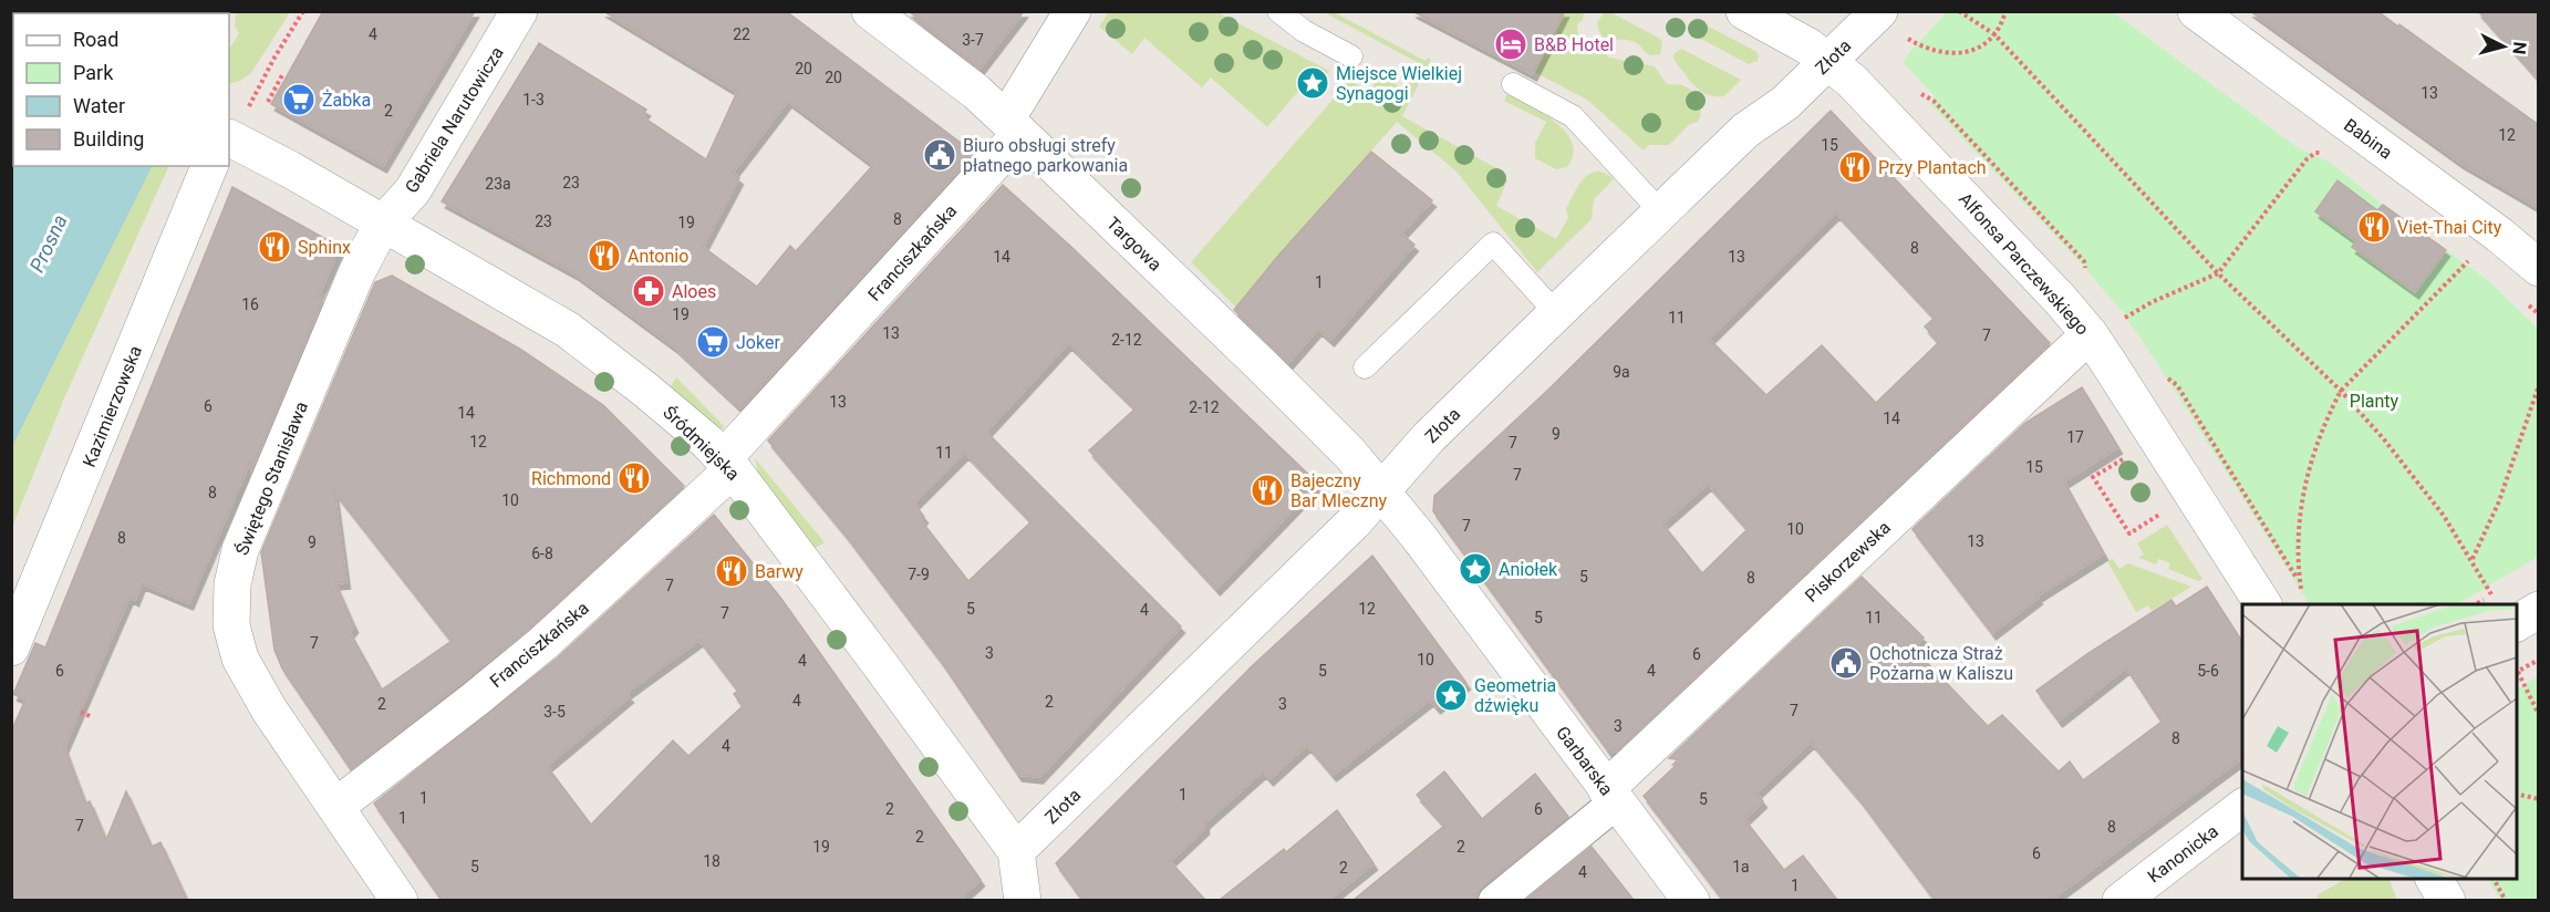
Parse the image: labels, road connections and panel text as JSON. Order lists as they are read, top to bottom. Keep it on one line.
{"streets":{"street":["Złota","Gabriela Narutowicza","Babina","Targowa","Franciszkańska","Alfonsa Parczewskiego","Kazimierzowska","Śródmiejska","Świętego Stanisława","Piskorzewska","Garbarska","Kanonicka"]},"crossings":[["Złota","Targowa"],["Złota","Alfonsa Parczewskiego"],["Złota","Śródmiejska"],["Złota","Garbarska"],["Gabriela Narutowicza","Śródmiejska"],["Gabriela Narutowicza","Świętego Stanisława"],["Targowa","Franciszkańska"],["Targowa","Garbarska"],["Franciszkańska","Śródmiejska"],["Franciszkańska","Świętego Stanisława"],["Alfonsa Parczewskiego","Piskorzewska"],["Śródmiejska","Świętego Stanisława"],["Piskorzewska","Garbarska"]],"water":["Prosna"],"parks":["Planty"],"places":{"hotel":["B&B Hotel"],"place":["Miejsce Wielkiej Synagogi","Aniołek","Geometria dźwięku"],"supermarket":["Żabka","Joker"],"public building":["Biuro obsługi strefy płatnego parkowania","Ochotnicza Straż Pożarna w Kaliszu"],"restaurant":["Przy Plantach","Viet-Thai City","Sphinx","Antonio","Richmond","Bajeczny Bar Mleczny","Barwy"],"pharmacy":["Aloes"]},"house_numbers":["4","22","3-7","20","20","13","1-3","2","12","15","23","23a","8","23","19","8","14","13","1","16","19","11","13","7","2-12","9a","13","6","2-12","14","14","9","17","12","7","11","15","7","8","10","7","10","8","13","9","6-8","7-9","5","8","7","5","12","4","7","5","11","7","3","6","10","4","6","5","4","5-6","4","2","2","3","7","3-5","3","8","4","1","1","5","2","6","1","7","8","2","19","2","6","18","5","1a","2","4","1"],"legend":["Road","Park","Water","Building"],"north":"right"}
